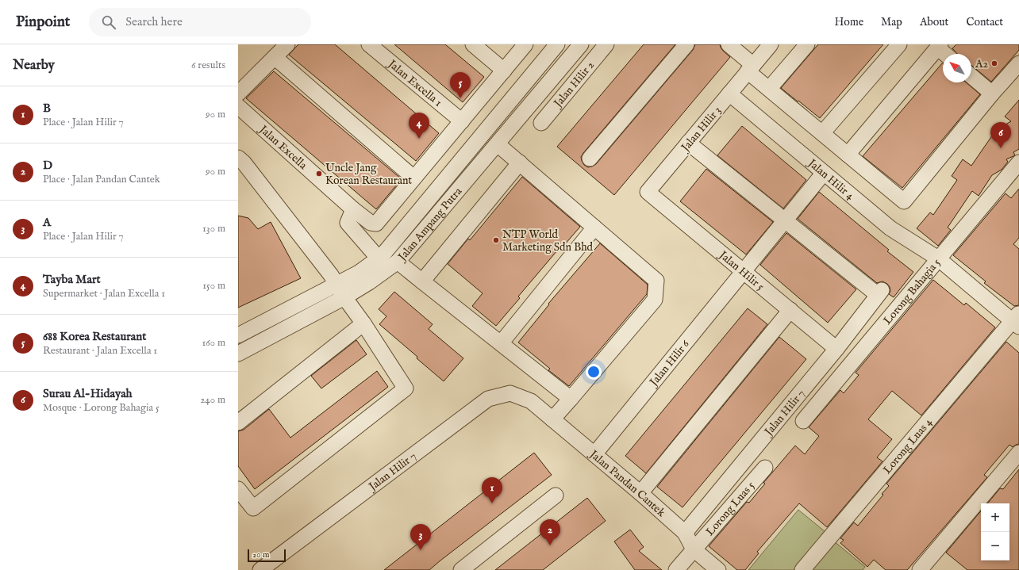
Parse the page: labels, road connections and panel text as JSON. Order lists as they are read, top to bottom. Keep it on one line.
{"streets":{"street":["Jalan Excella 1","Jalan Hilir 2","Jalan Hilir 3","Jalan Excella","Jalan Hilir 4","Jalan Ampang Putra","Jalan Hilir 5","Lorong Bahagia 5","Jalan Hilir 6","Jalan Hilir 7","Lorong Luas 4","Jalan Pandan Cantek","Lorong Luas 5"]},"crossings":[["Jalan Hilir 3","Jalan Hilir 4"],["Jalan Hilir 3","Jalan Hilir 5"],["Jalan Hilir 4","Lorong Bahagia 5"],["Jalan Hilir 4","Jalan Hilir 6"],["Jalan Hilir 4","Lorong Luas 4"],["Jalan Hilir 5","Jalan Hilir 6"],["Jalan Hilir 5","Jalan Hilir 7"],["Jalan Hilir 6","Jalan Hilir 7"],["Jalan Hilir 6","Jalan Pandan Cantek"],["Jalan Hilir 7","Jalan Pandan Cantek"],["Jalan Pandan Cantek","Lorong Luas 5"]],"places":["A2","Uncle Jang Korean Restaurant","NTP World Marketing Sdn Bhd"],"scale_bar":"20 m","north":"top left","page":{"header":"Pinpoint","search":"Search here","nav":["Home","Map","About","Contact"],"heading":["Nearby","6 results"],"pins":["5","4","6","1","2","3"],"list":[{"mark":"1","name":"B","note":"Place · Jalan Hilir 7","value":"90 m"},{"mark":"2","name":"D","note":"Place · Jalan Pandan Cantek","value":"90 m"},{"mark":"3","name":"A","note":"Place · Jalan Hilir 7","value":"130 m"},{"mark":"4","name":"Tayba Mart","note":"Supermarket · Jalan Excella 1","value":"150 m"},{"mark":"5","name":"688 Korea Restaurant","note":"Restaurant · Jalan Excella 1","value":"160 m"},{"mark":"6","name":"Surau Al-Hidayah","note":"Mosque · Lorong Bahagia 5","value":"240 m"}],"map_buttons":["+","−"],"scale":"20 m"}}
